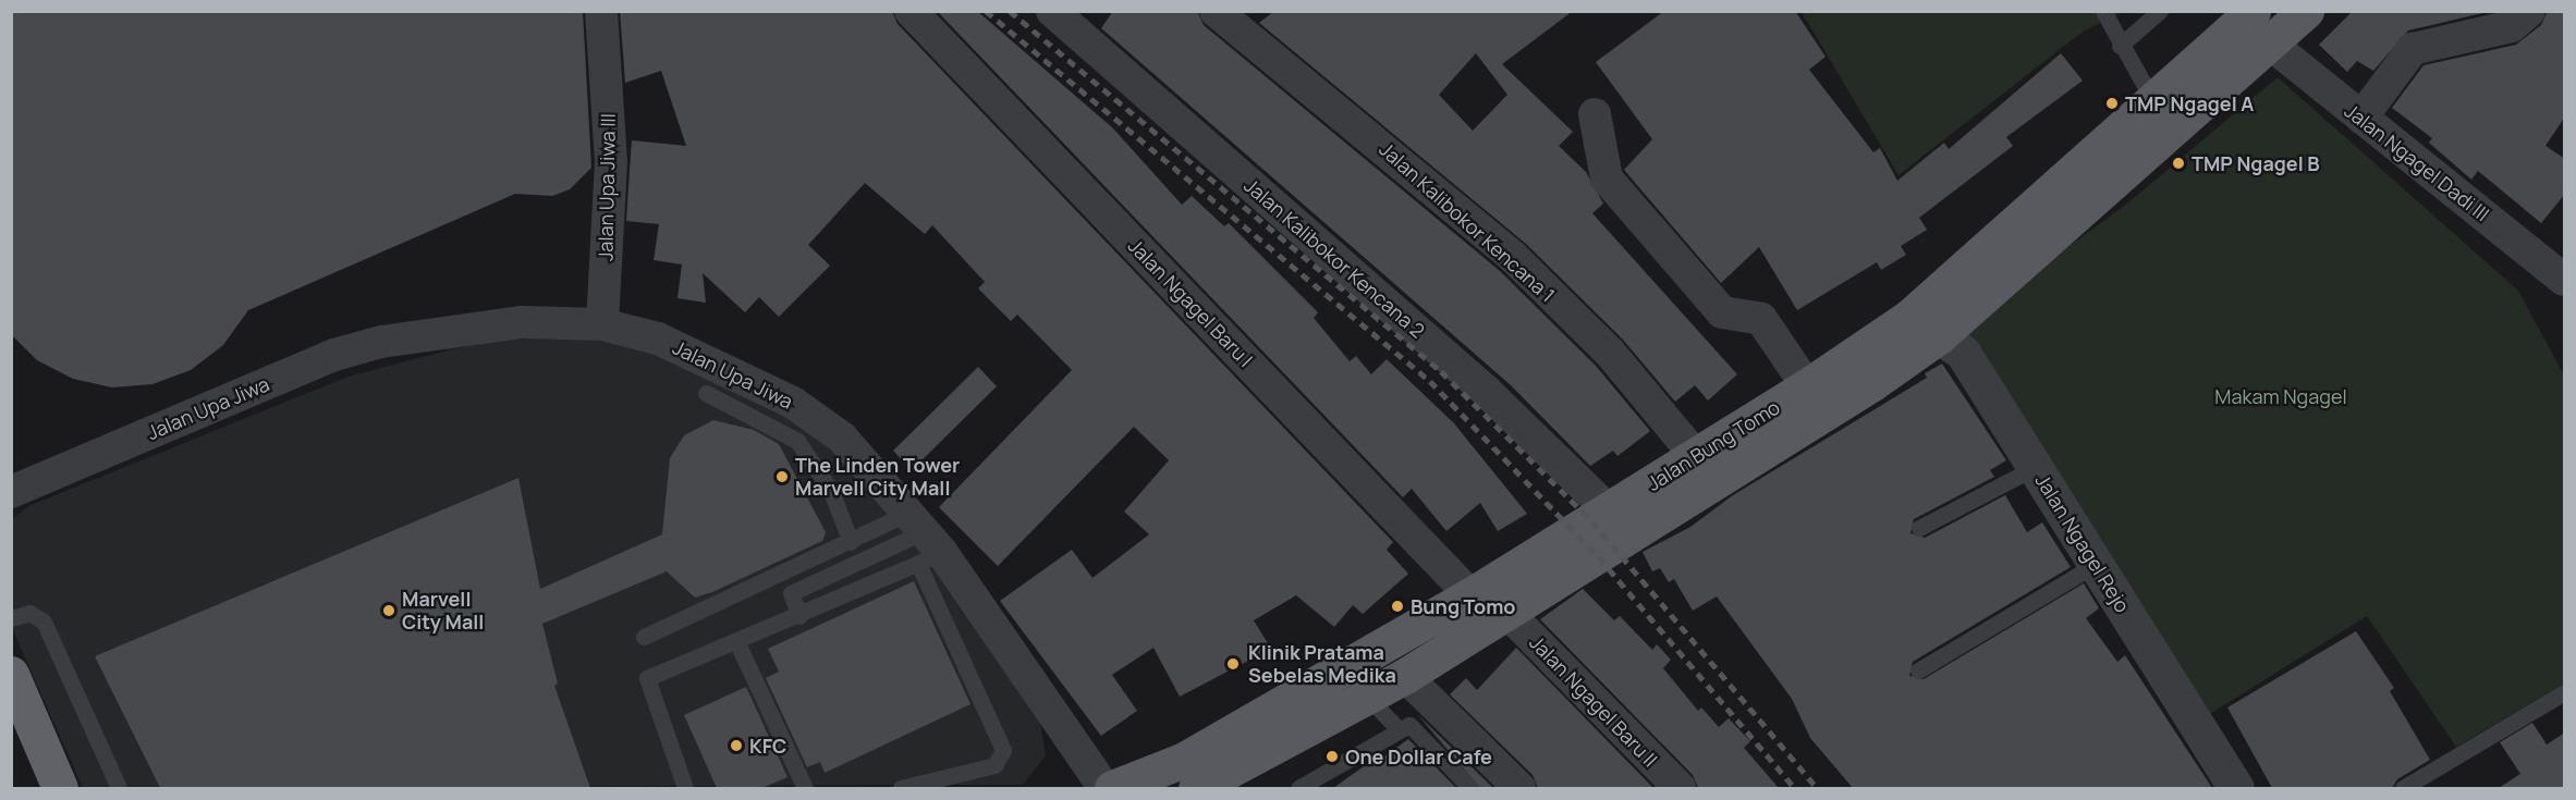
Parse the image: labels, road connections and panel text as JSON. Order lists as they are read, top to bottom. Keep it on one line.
{"streets":{"main road":["Jalan Bung Tomo"],"street":["Jalan Ngagel Dadi III","Jalan Upa Jiwa III","Jalan Kalibokor Kencana 1","Jalan Kalibokor Kencana 2","Jalan Ngagel Baru I","Jalan Upa Jiwa","Jalan Ngagel Rejo","Jalan Ngagel Baru II"]},"crossings":[["Jalan Ngagel Dadi III","Jalan Bung Tomo"],["Jalan Upa Jiwa III","Jalan Upa Jiwa"],["Jalan Kalibokor Kencana 1","Jalan Bung Tomo"],["Jalan Kalibokor Kencana 2","Jalan Bung Tomo"],["Jalan Ngagel Baru I","Jalan Bung Tomo"],["Jalan Bung Tomo","Jalan Ngagel Rejo"],["Jalan Bung Tomo","Jalan Ngagel Baru II"]],"parks":["Makam Ngagel"],"places":["TMP Ngagel A","TMP Ngagel B","The Linden Tower Marvell City Mall","Bung Tomo","Marvell City Mall","Klinik Pratama Sebelas Medika","KFC","One Dollar Cafe"]}
